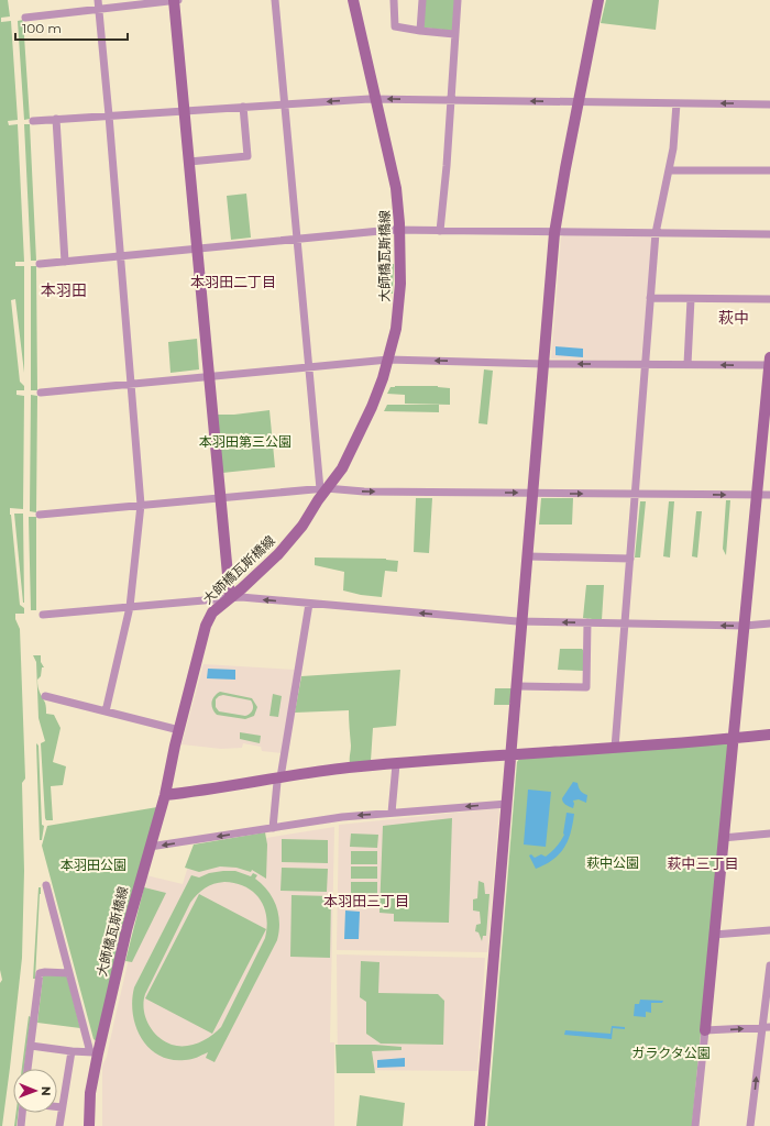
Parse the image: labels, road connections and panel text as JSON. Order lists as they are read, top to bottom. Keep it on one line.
{"streets":{"street":["大師橋瓦斯橋線"]},"districts":["本羽田二丁目","本羽田","萩中","萩中三丁目","本羽田三丁目"],"parks":["本羽田第三公園","萩中公園","本羽田公園","ガラクタ公園"],"scale_bar":"100 m","north":"right"}
